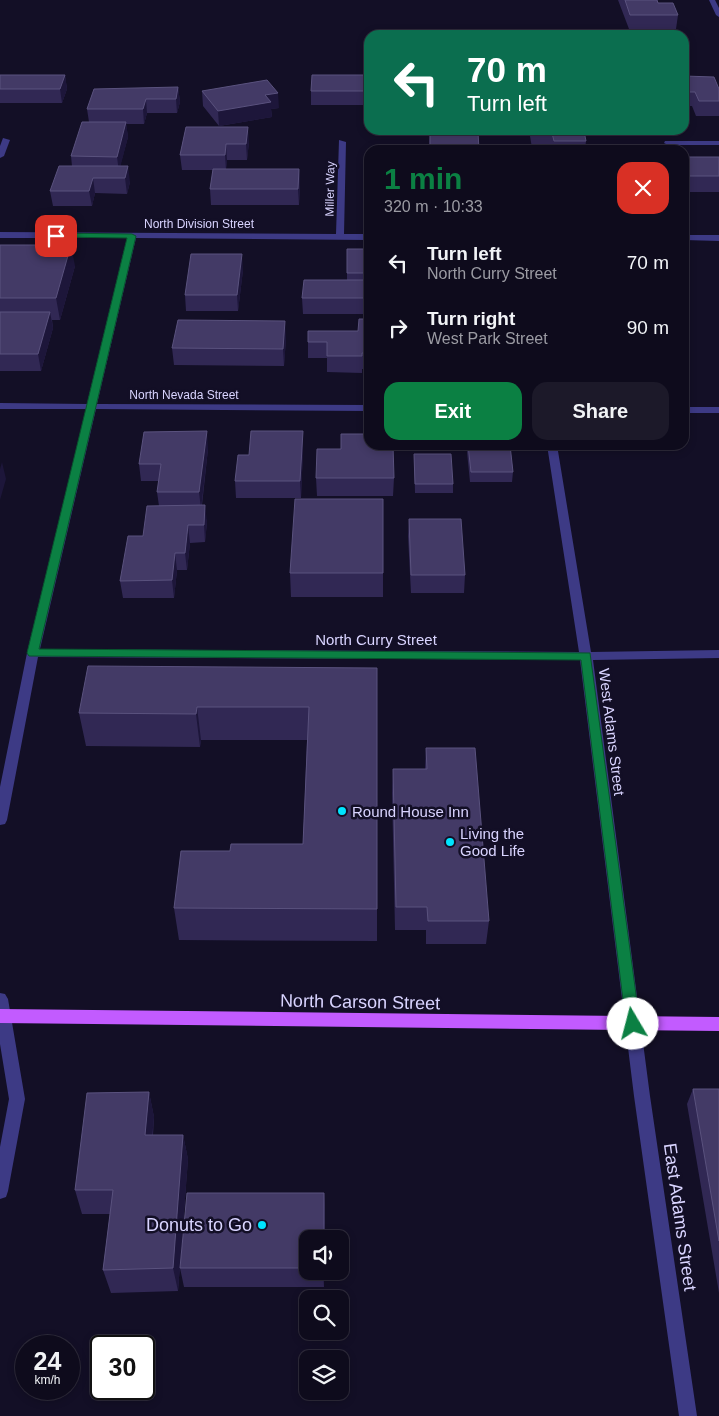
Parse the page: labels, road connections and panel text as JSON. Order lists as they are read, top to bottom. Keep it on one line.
{"streets":{"main road":["North Carson Street"],"street":["Miller Way","North Division Street","North Nevada Street","North Curry Street","West Adams Street","East Adams Street"]},"crossings":[["Miller Way","North Division Street"],["North Curry Street","West Adams Street"],["West Adams Street","North Carson Street"],["West Adams Street","East Adams Street"],["North Carson Street","East Adams Street"]],"places":["Round House Inn","Living the Good Life","Donuts to Go"],"page":{"turn":["70 m","Turn left"],"heading":["1 min","320 m · 10:33"],"list":[{"name":"Turn left","note":"North Curry Street","value":"70 m"},{"name":"Turn right","note":"West Park Street","value":"90 m"}],"buttons":["Exit","Share"],"speed":"24 km/h","limit":"30"}}
